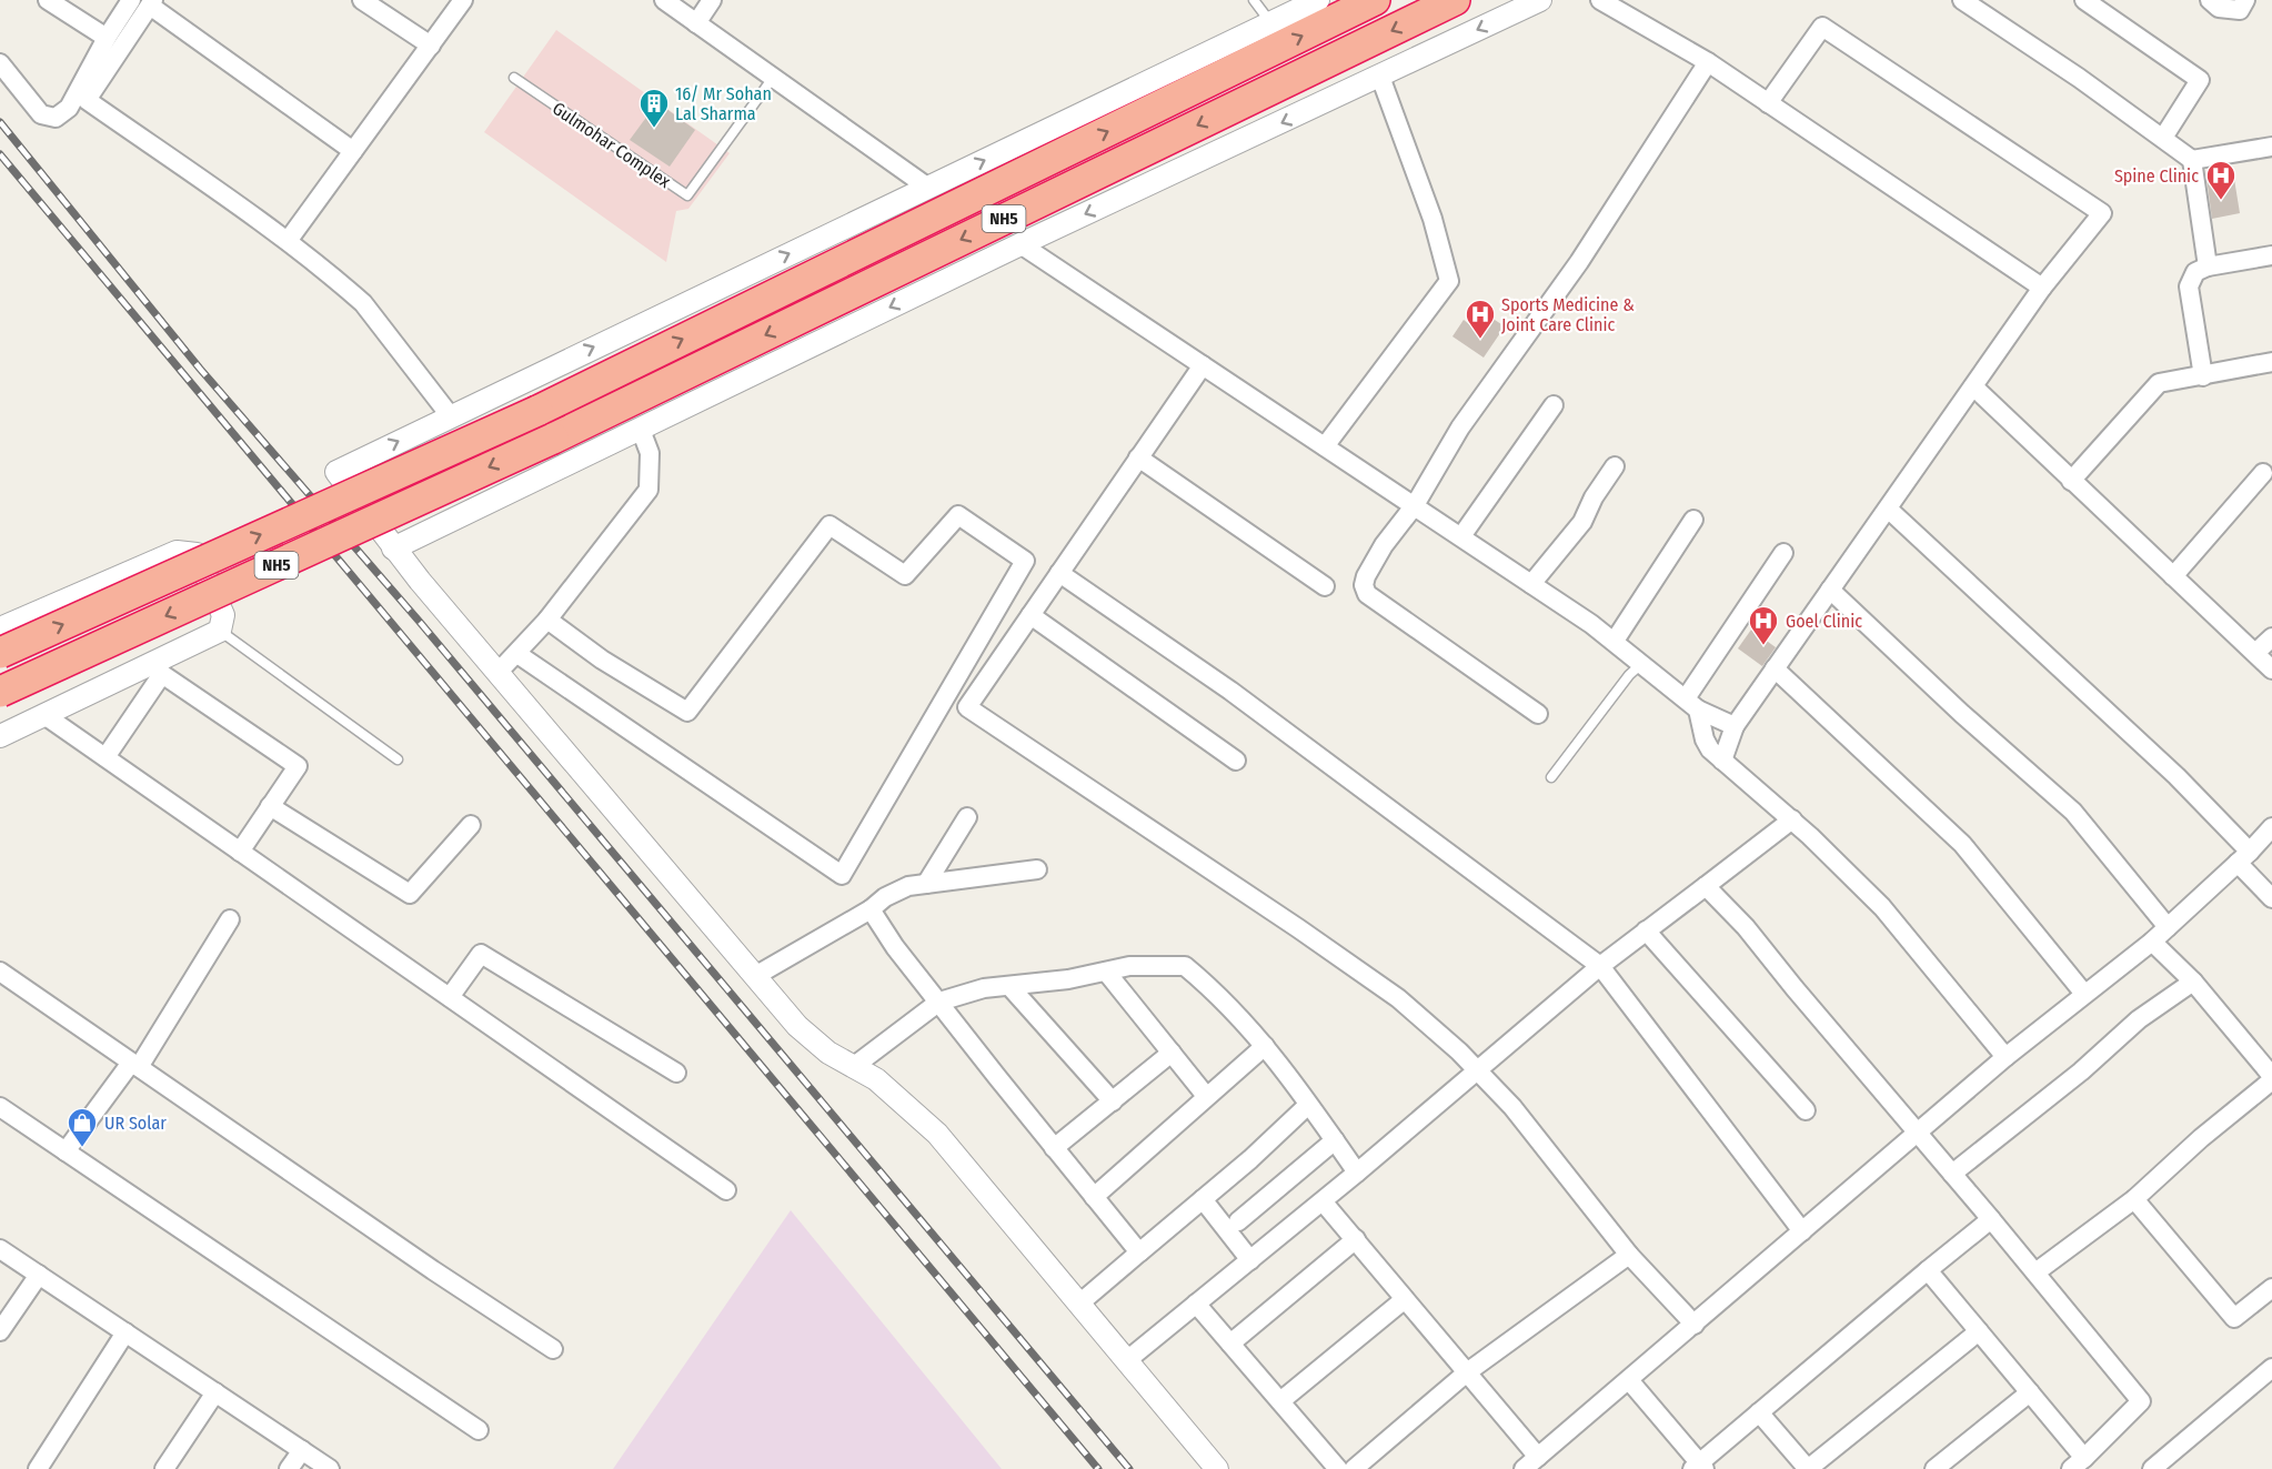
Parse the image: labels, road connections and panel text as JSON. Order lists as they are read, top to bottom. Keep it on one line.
{"streets":{"highway":["NH5"],"lane":["Gulmohar Complex"]},"places":{"building":["16/ Mr Sohan Lal Sharma"],"hospital":["Spine Clinic","Sports Medicine & Joint Care Clinic","Goel Clinic"],"shop":["UR Solar"]}}
